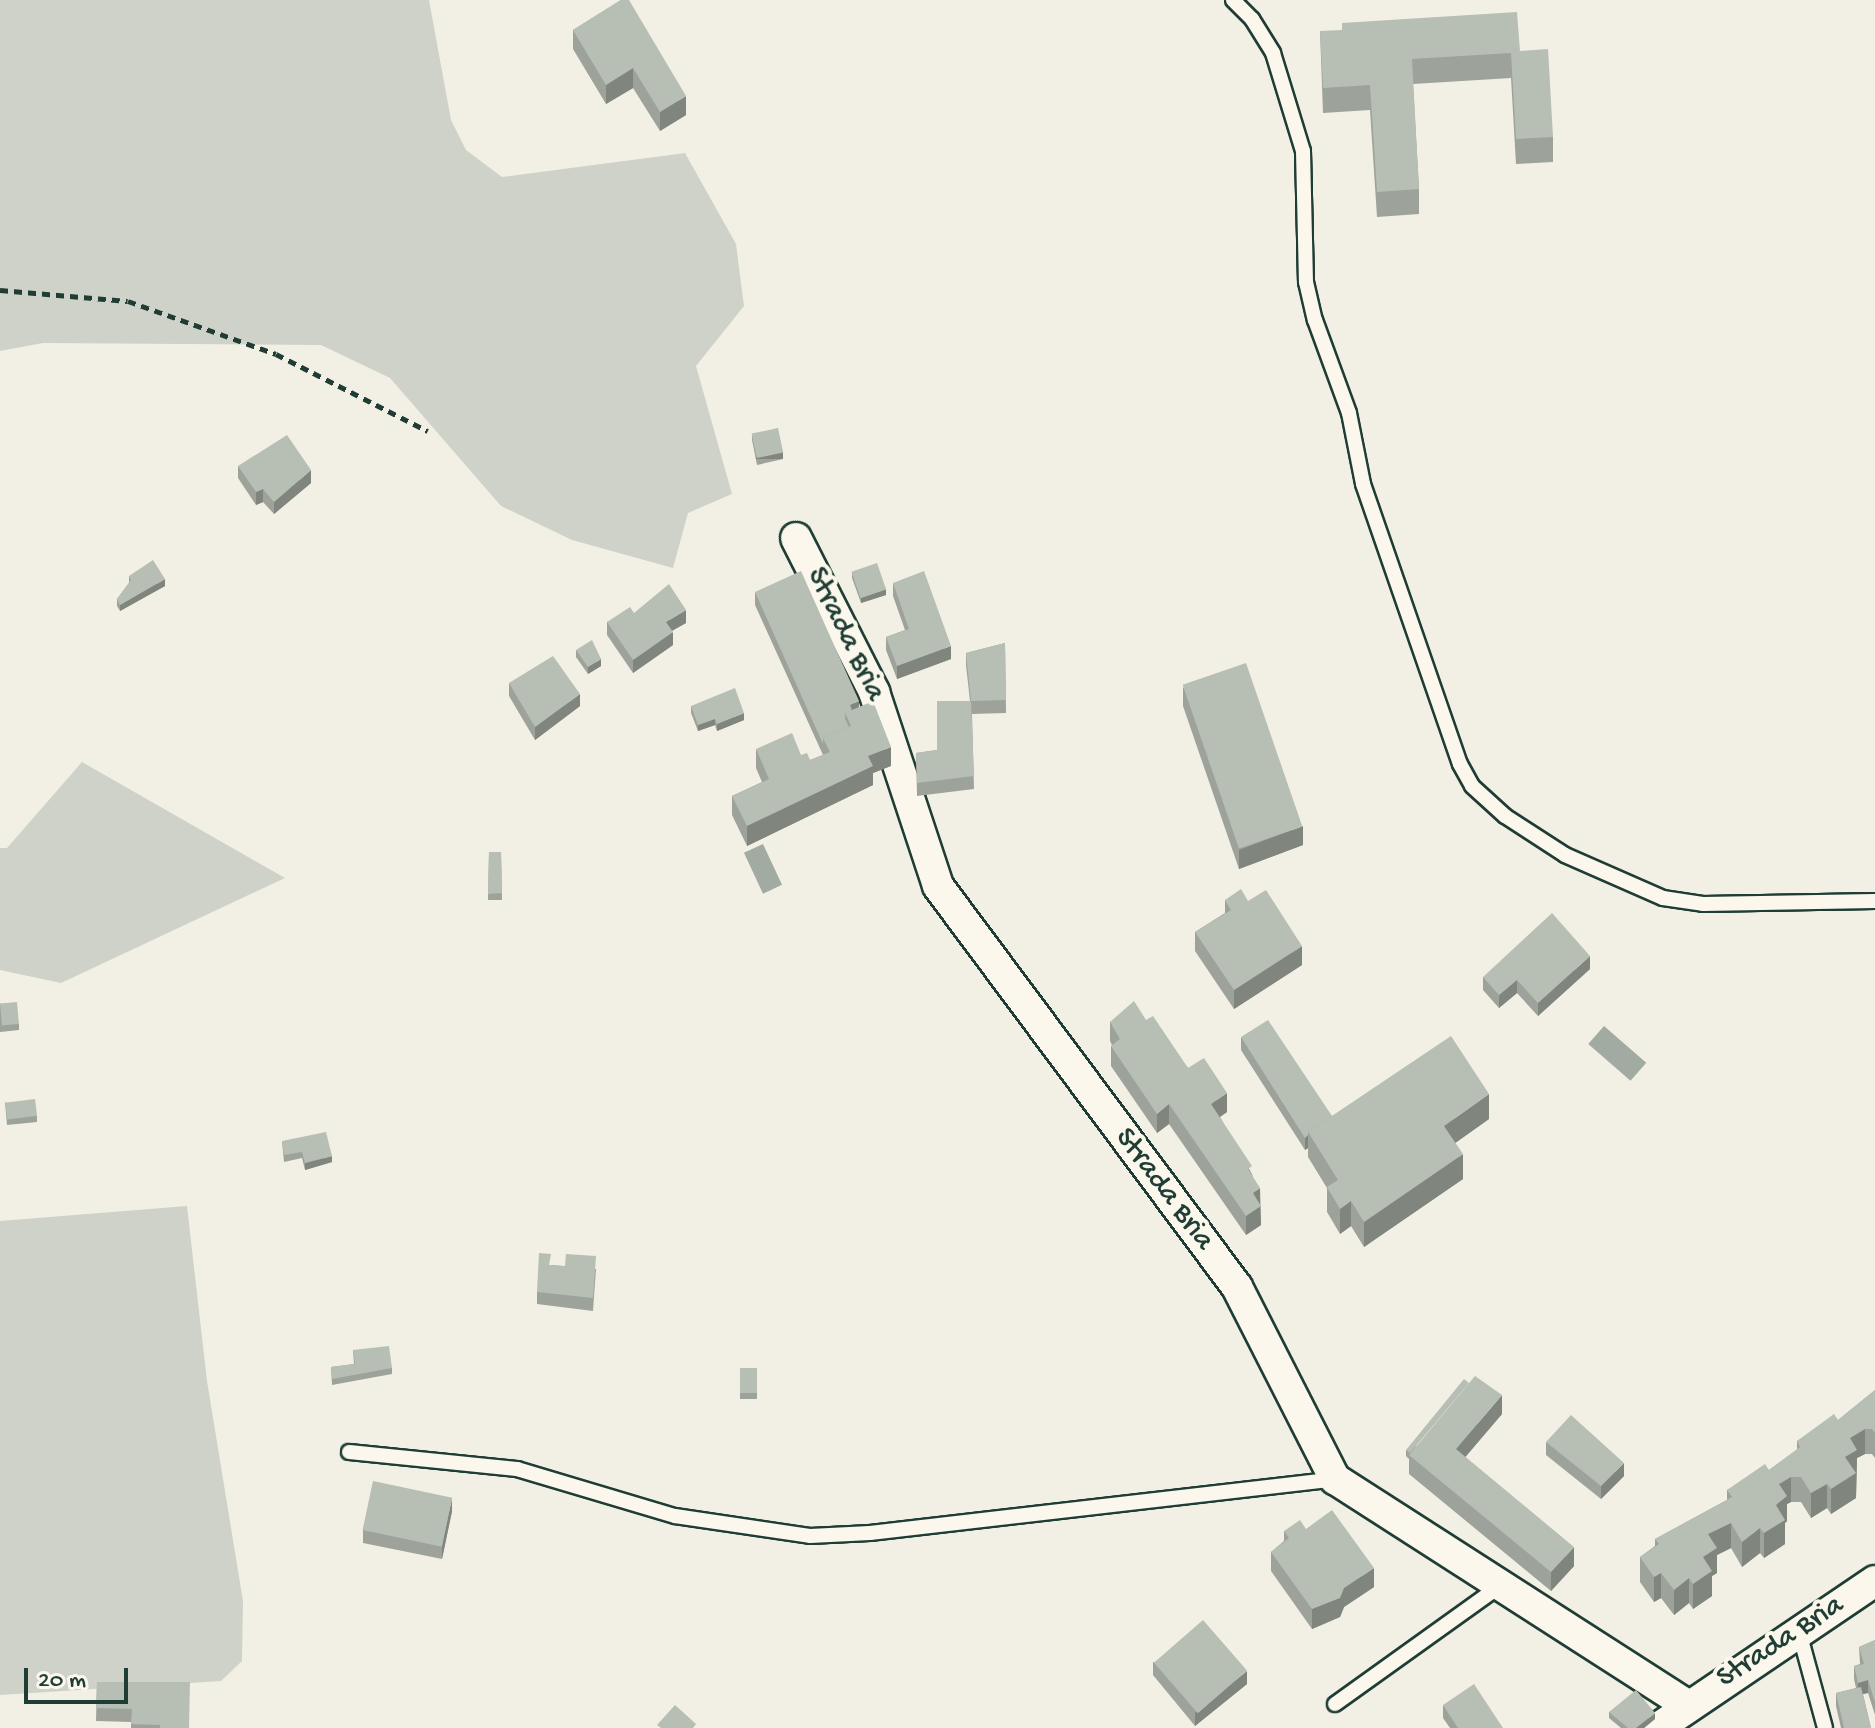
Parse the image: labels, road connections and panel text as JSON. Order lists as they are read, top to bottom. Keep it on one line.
{"streets":{"street":["Strada Bria"]},"scale_bar":"20 m"}
